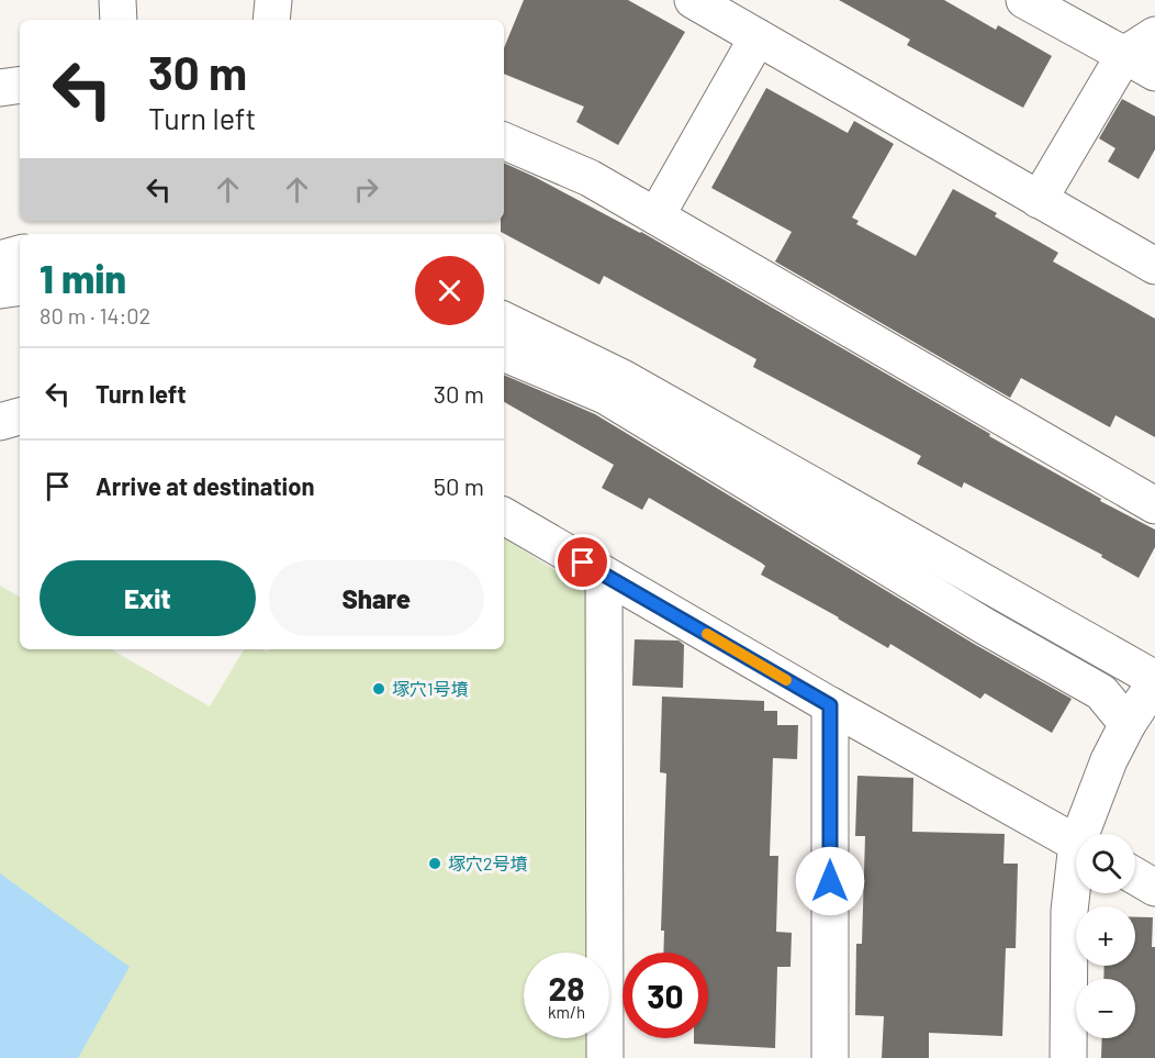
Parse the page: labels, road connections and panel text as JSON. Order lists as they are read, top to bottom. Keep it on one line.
{"places":["塚穴1号墳","塚穴2号墳"],"page":{"turn":["30 m","Turn left"],"heading":["1 min","80 m · 14:02"],"list":[{"name":"Turn left","value":"30 m"},{"name":"Arrive at destination","value":"50 m"}],"buttons":["Exit","Share"],"map_buttons":["+","−"],"speed":"28 km/h","limit":"30"}}
